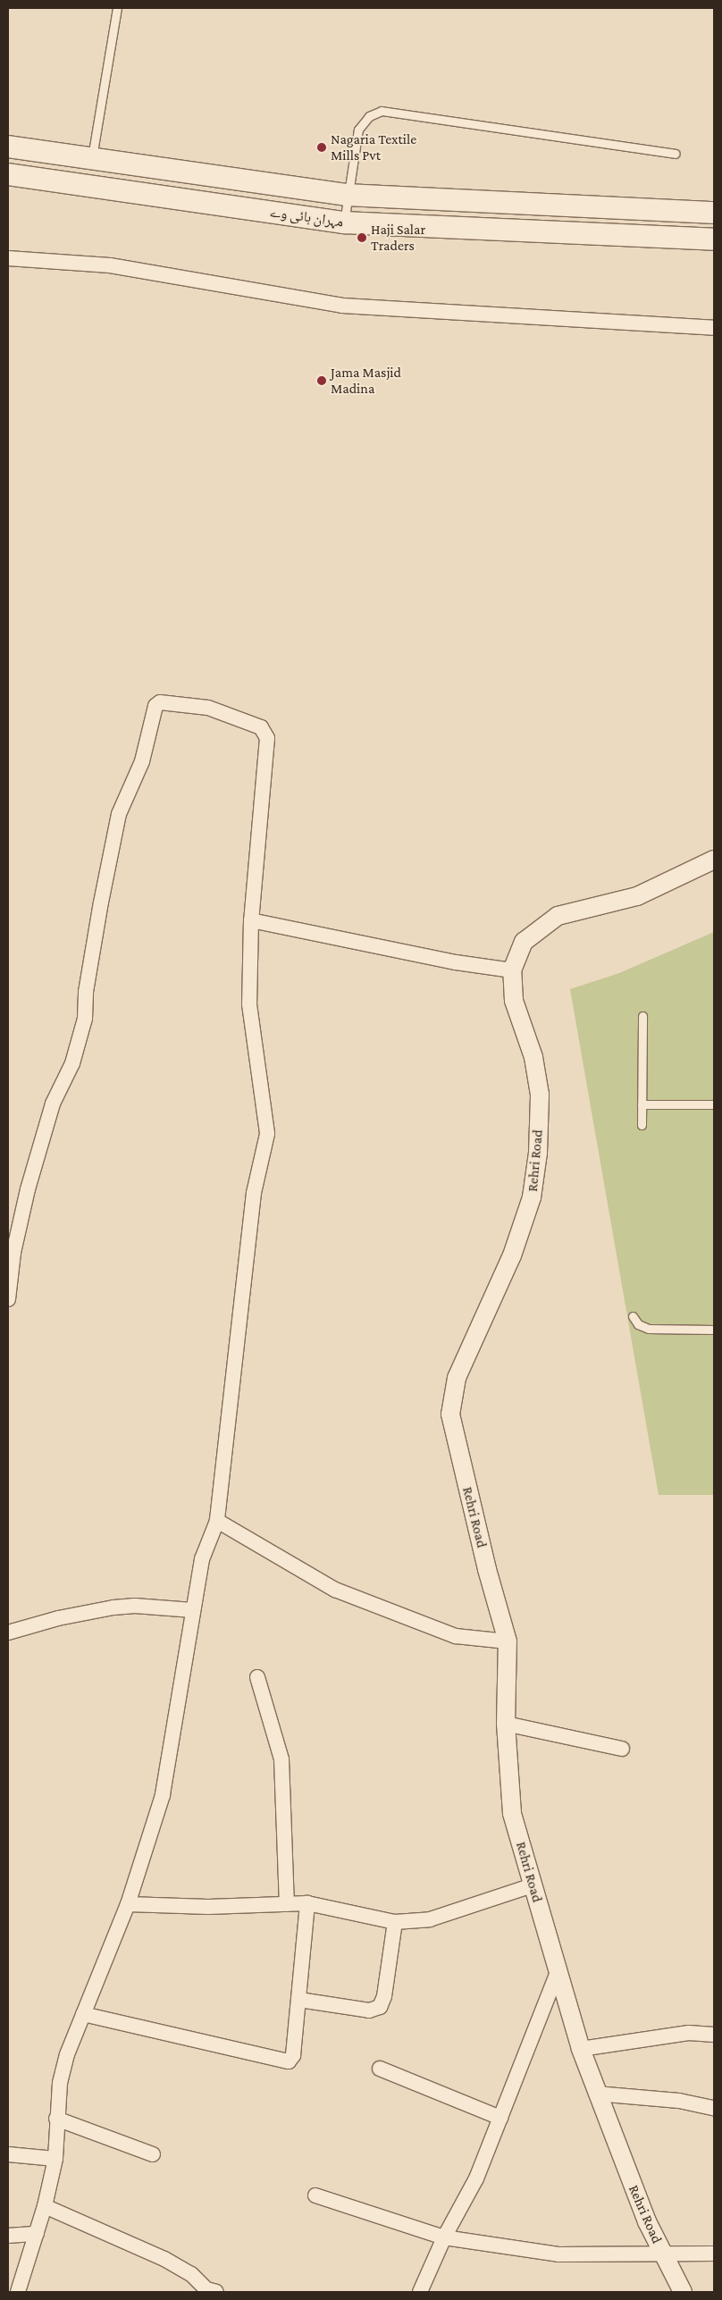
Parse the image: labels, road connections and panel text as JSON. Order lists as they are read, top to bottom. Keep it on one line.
{"streets":{"main road":["مہران ہائی وے"],"street":["Rehri Road"]},"places":["Nagaria Textile Mills Pvt","Haji Salar Traders","Jama Masjid Madina"]}
